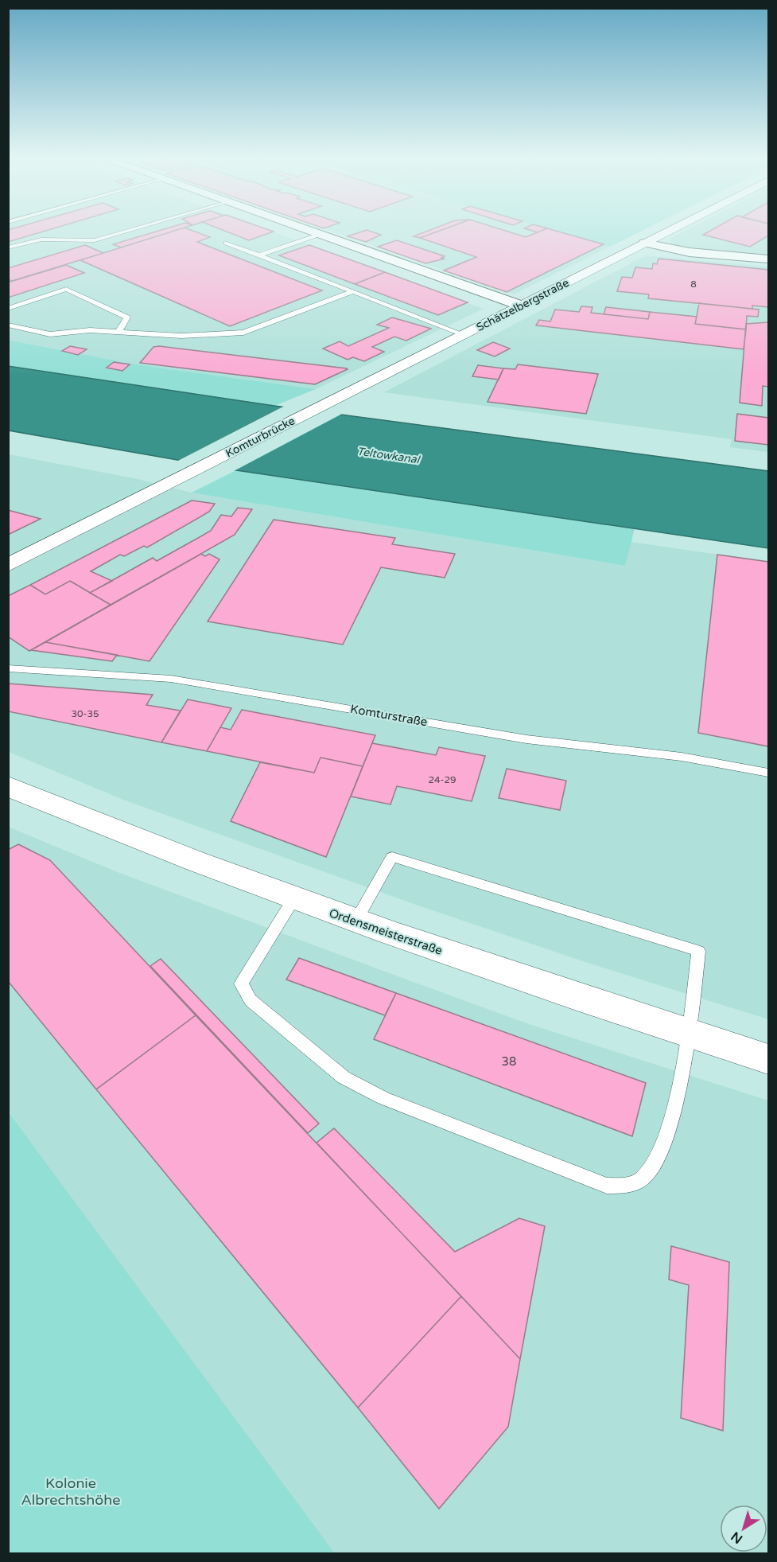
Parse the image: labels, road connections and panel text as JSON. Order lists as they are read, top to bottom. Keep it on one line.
{"streets":{"street":["Schätzelbergstraße","Komturbrücke","Ordensmeisterstraße"],"lane":["Komturstraße"]},"crossings":[["Schätzelbergstraße","Komturbrücke"]],"water":["Teltowkanal"],"parks":["Kolonie Albrechtshöhe"],"house_numbers":["8","30-35","24-29","38"],"north":"bottom left"}
